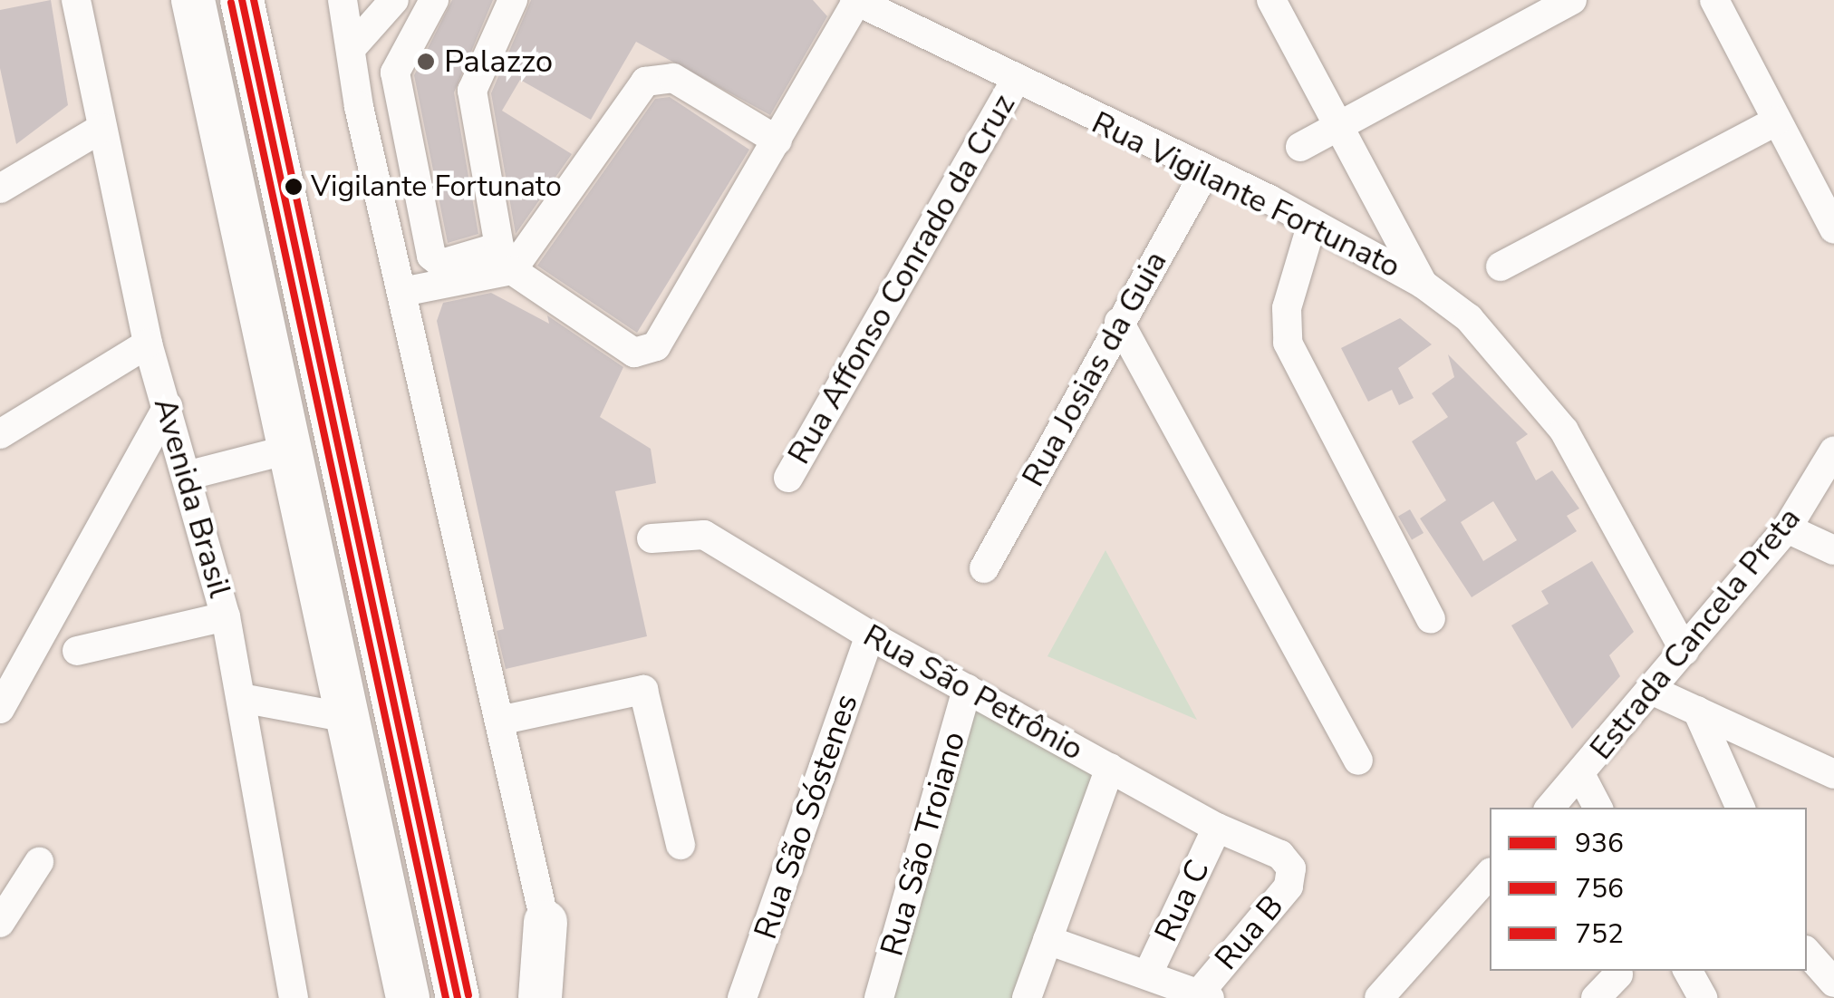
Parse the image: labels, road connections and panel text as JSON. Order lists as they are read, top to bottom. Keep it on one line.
{"streets":{"street":["Rua Vigilante Fortunato","Rua Affonso Conrado da Cruz","Rua Josias da Guia","Avenida Brasil","Estrada Cancela Preta","Rua São Petrônio","Rua São Sóstenes","Rua São Troiano","Rua C","Rua B"]},"crossings":[["Rua Vigilante Fortunato","Rua Affonso Conrado da Cruz"],["Rua Vigilante Fortunato","Rua Josias da Guia"],["Rua Vigilante Fortunato","Estrada Cancela Preta"],["Rua São Petrônio","Rua São Sóstenes"],["Rua São Petrônio","Rua São Troiano"],["Rua São Petrônio","Rua C"],["Rua São Petrônio","Rua B"]],"places":["Palazzo","Vigilante Fortunato"],"lines":["transit line 936","transit line 752","transit line 756"],"legend":["936","756","752"]}
